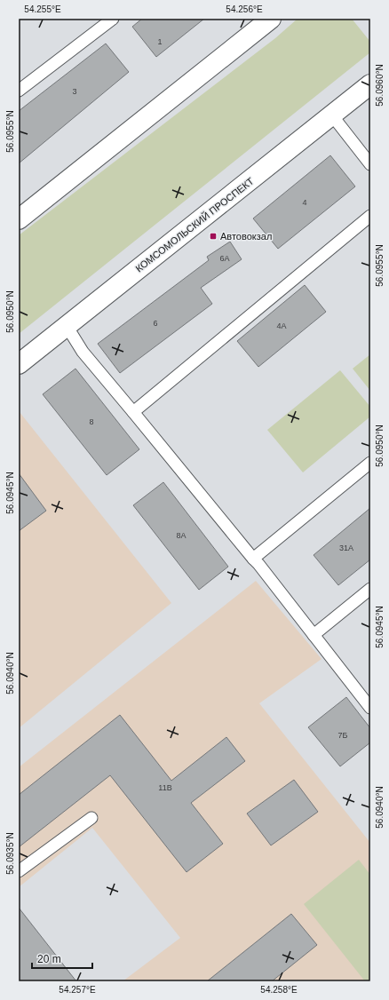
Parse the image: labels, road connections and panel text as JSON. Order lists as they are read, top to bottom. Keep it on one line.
{"streets":{"main road":["КОМСОМОЛЬСКИЙ ПРОСПЕКТ"]},"places":{"transit":["Автовокзал"]},"house_numbers":["1","3","4","6А","6","4А","8","8А","31А","7Б","11В"],"scale_bar":"20 m","coordinates":["54.255°E","54.256°E","56.0960°N","56.0955°N","56.0950°N","56.0945°N","56.0940°N","56.0935°N","54.257°E","54.258°E"]}
